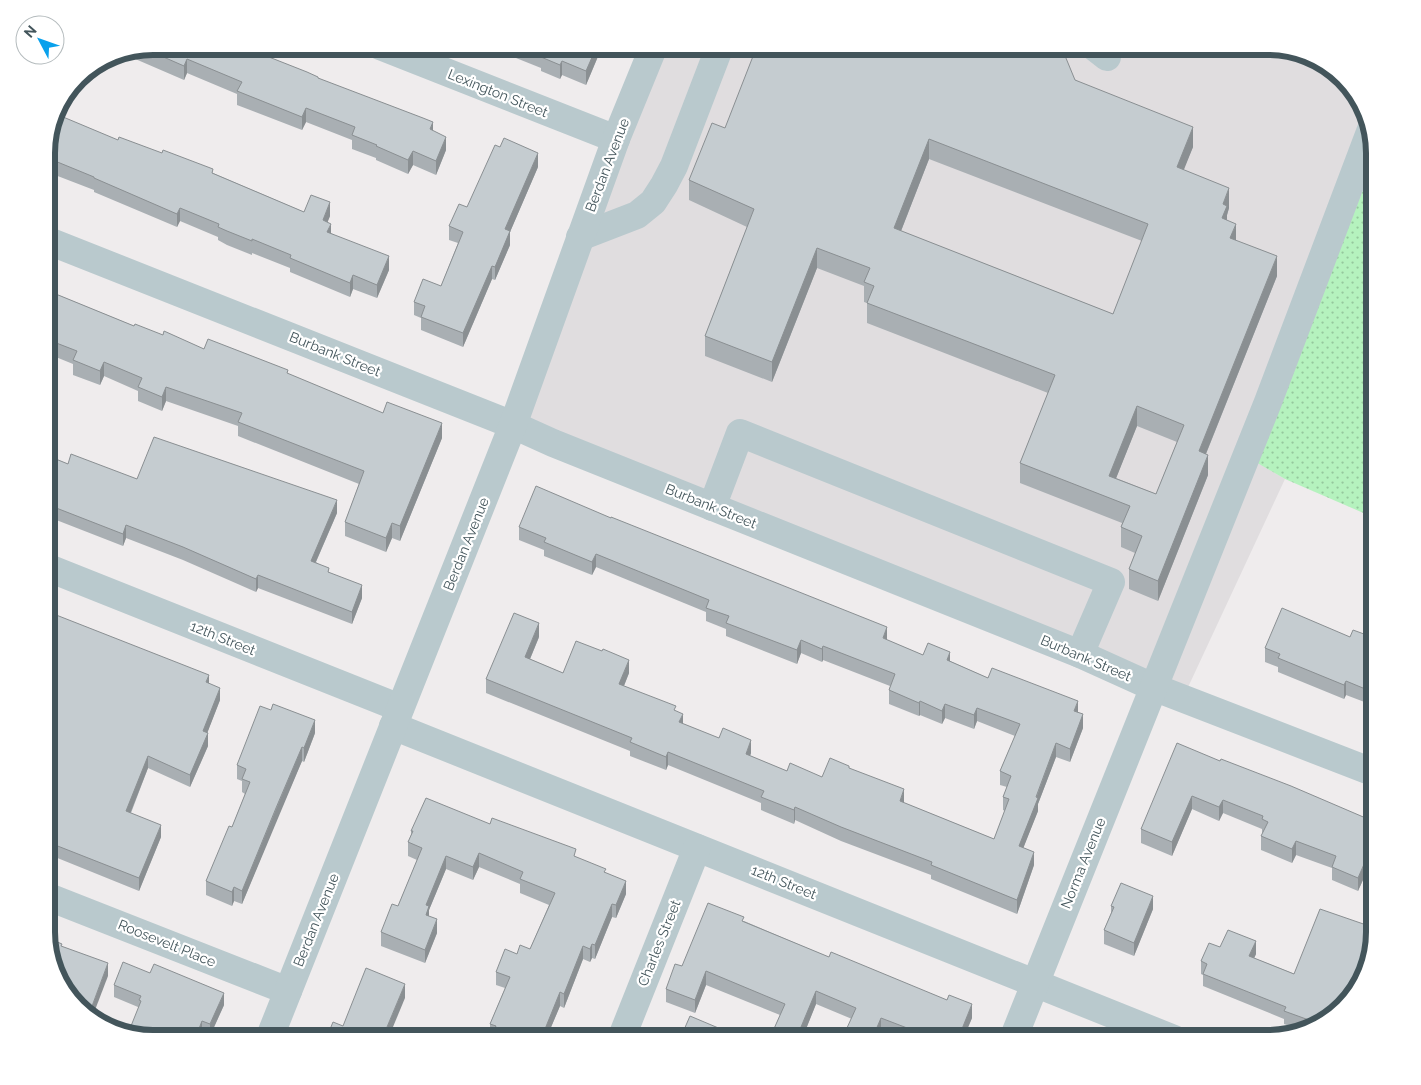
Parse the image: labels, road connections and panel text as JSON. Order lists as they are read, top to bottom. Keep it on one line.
{"streets":{"street":["Lexington Street","Berdan Avenue","Burbank Street","12th Street","Norma Avenue","Roosevelt Place","Charles Street"]},"crossings":[["Lexington Street","Berdan Avenue"],["Berdan Avenue","Burbank Street"],["Berdan Avenue","12th Street"],["Berdan Avenue","Roosevelt Place"],["Burbank Street","Norma Avenue"],["12th Street","Norma Avenue"],["12th Street","Charles Street"]],"north":"top left"}
